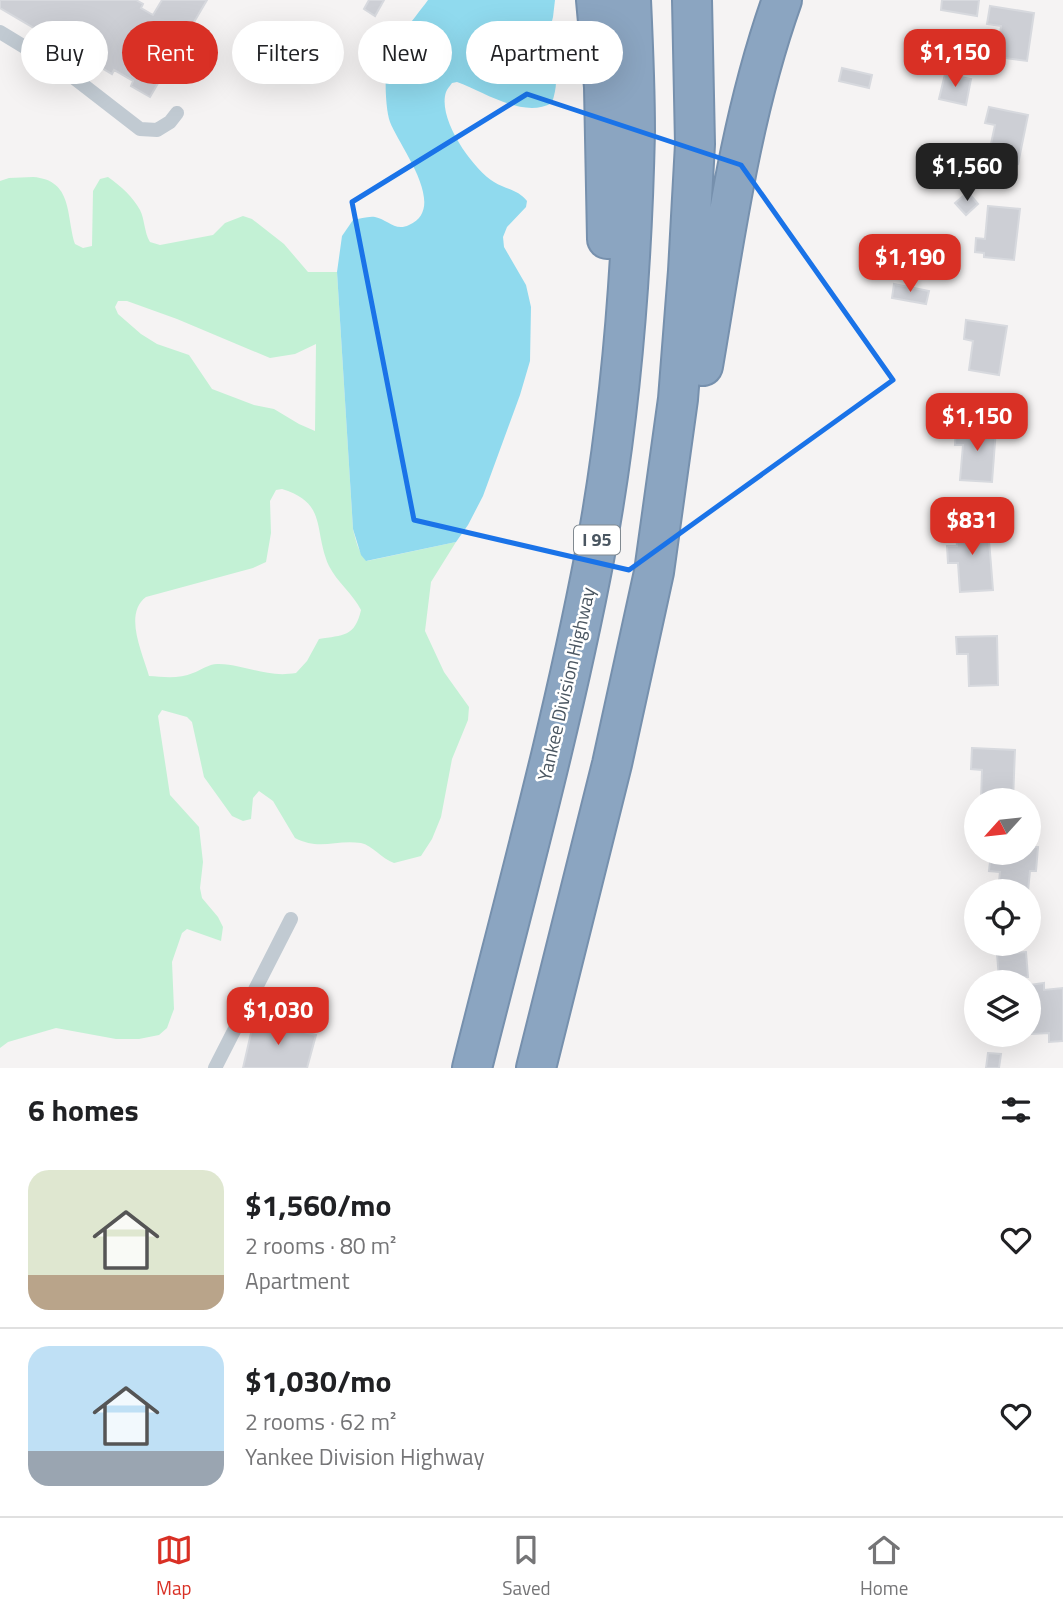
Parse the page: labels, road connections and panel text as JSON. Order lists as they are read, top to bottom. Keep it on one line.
{"streets":{"highway":["I 95","Yankee Division Highway"]},"north":"bottom left","page":{"chip":["Buy","Rent","Filters","New","Apartment"],"price":["$1,150","$1,560","$1,190","$1,150","$831","$1,030"],"heading":"6 homes","list":[{"name":"$1,560/mo","note":"2 rooms · 80 m² · Apartment"},{"name":"$1,030/mo","note":"2 rooms · 62 m² · Yankee Division Highway"}],"tabs":["Map","Saved","Home"]}}
